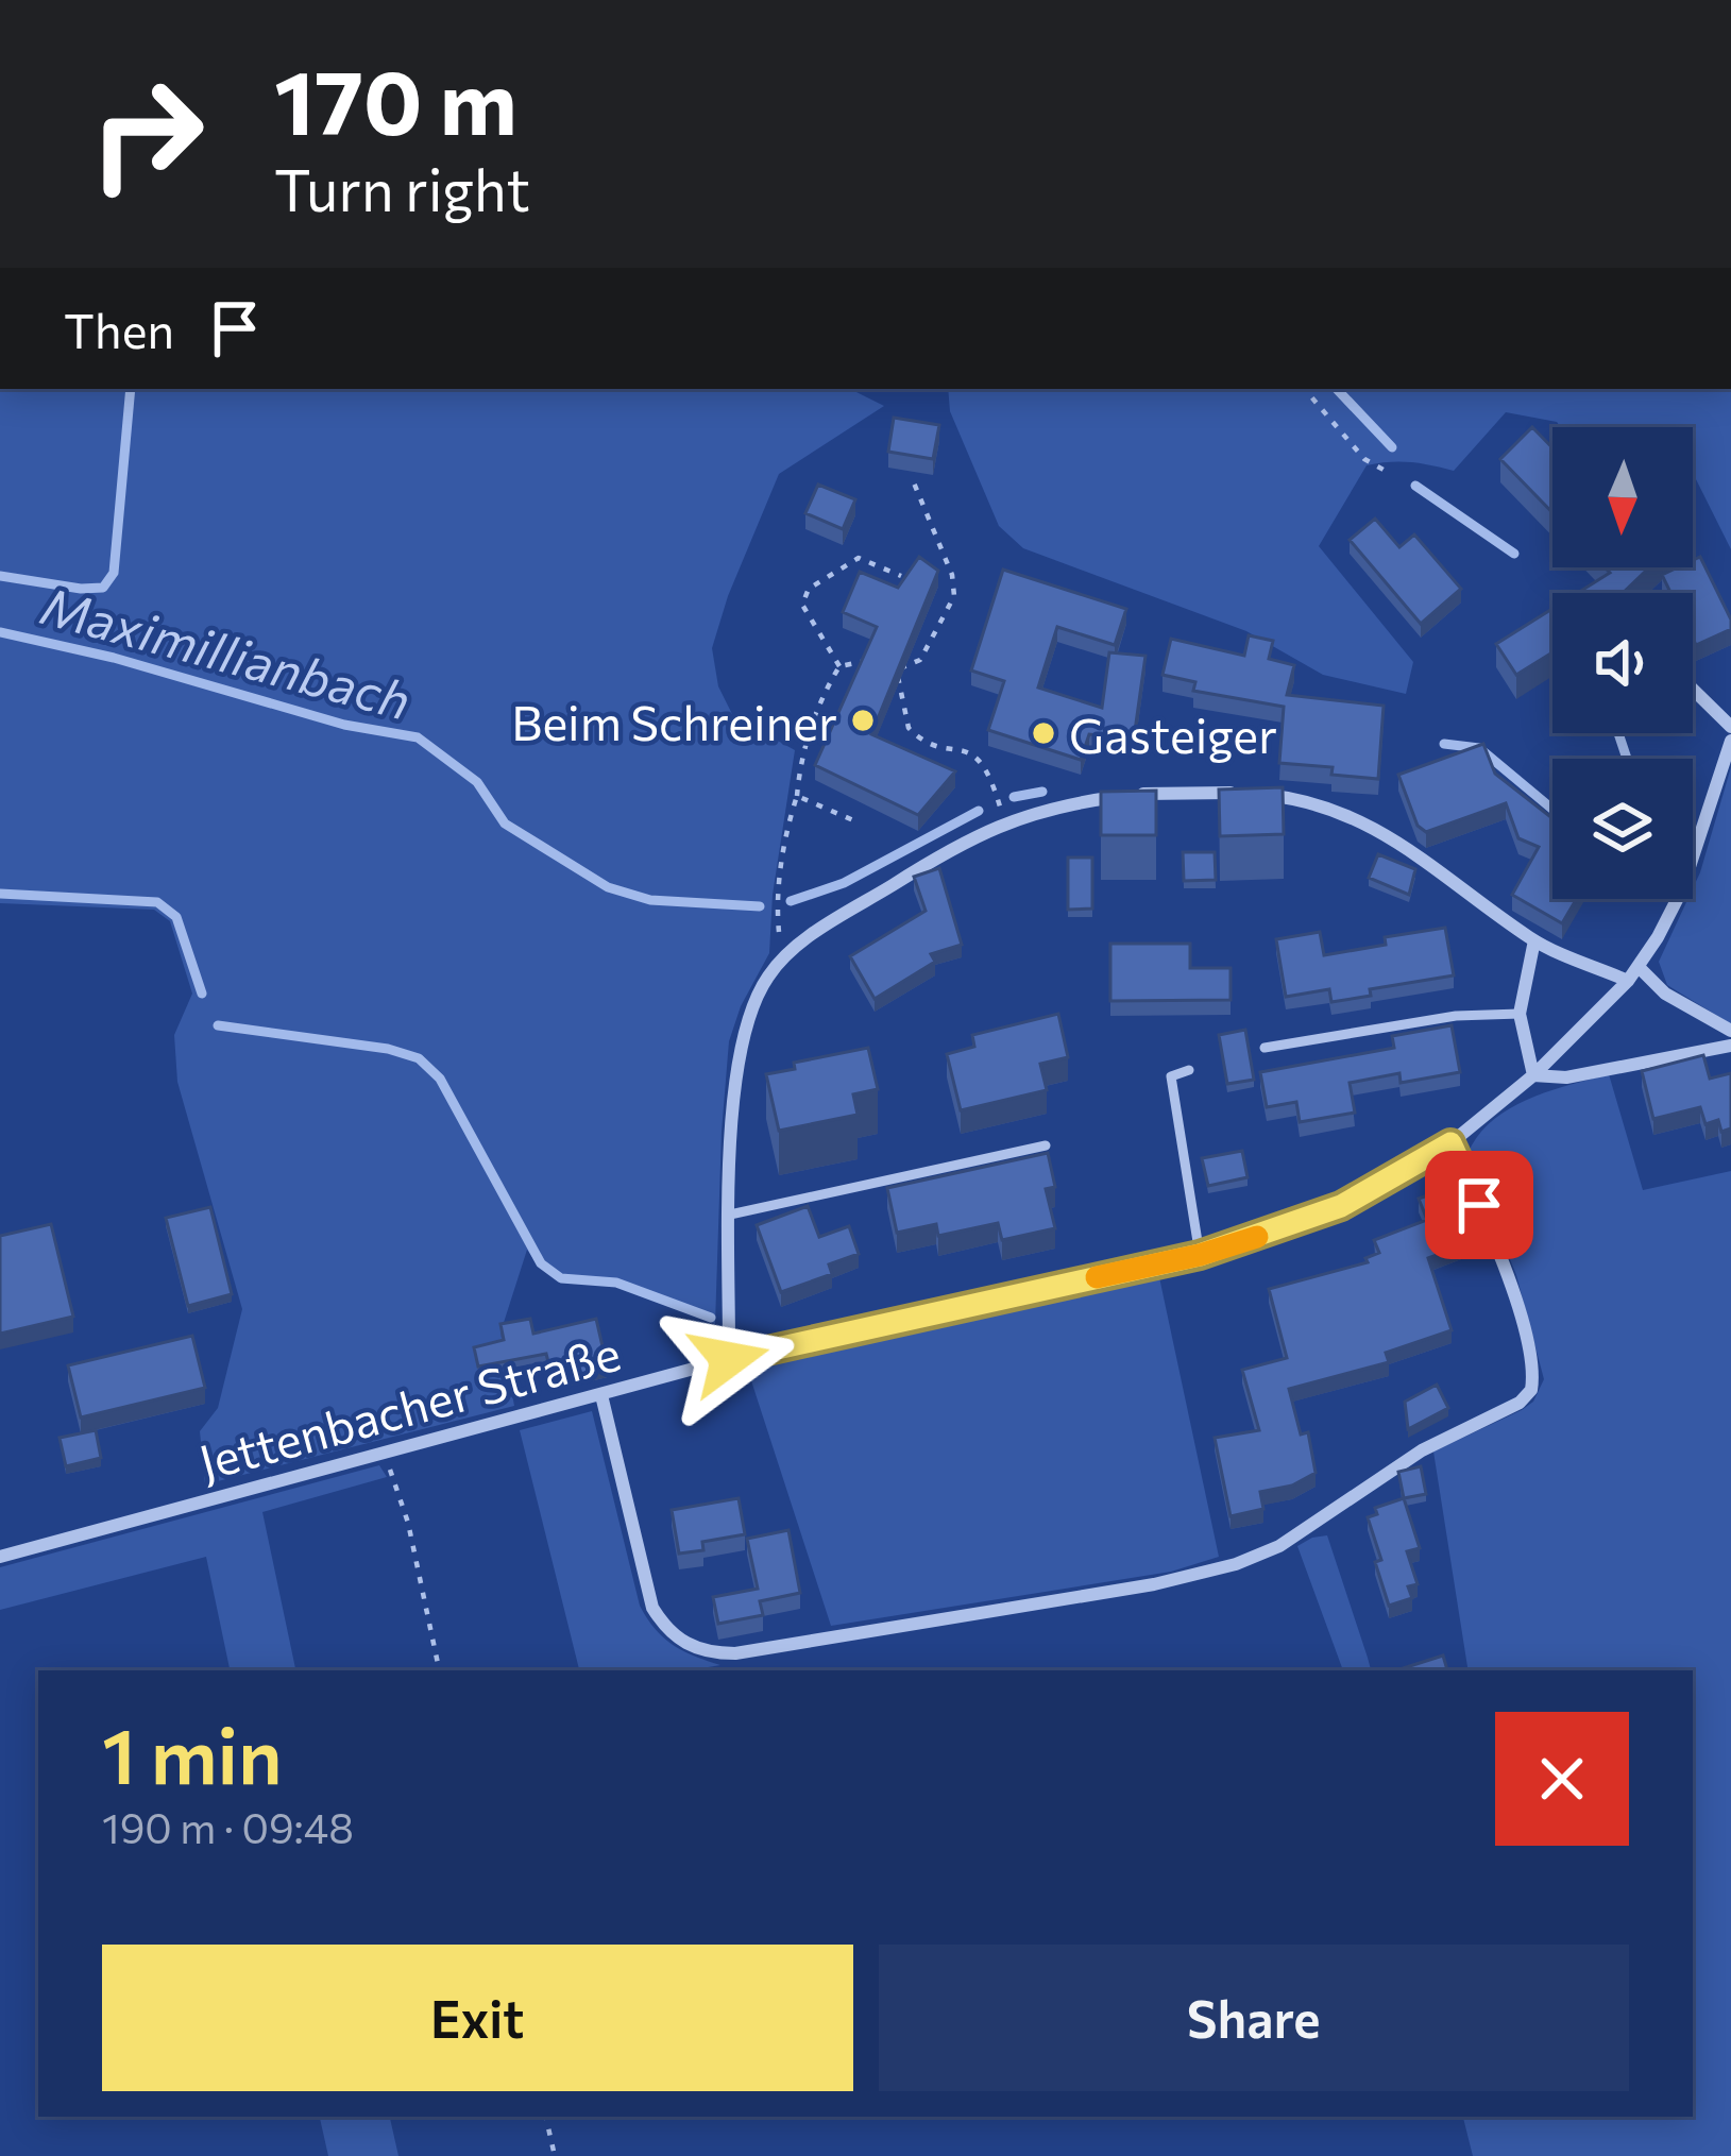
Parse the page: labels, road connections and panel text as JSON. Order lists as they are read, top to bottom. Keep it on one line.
{"streets":{"street":["Jettenbacher Straße"]},"water":["Maximillianbach"],"places":["Beim Schreiner","Gasteiger"],"north":"bottom","page":{"turn":["170 m","Turn right"],"then":"Then","heading":["1 min","190 m · 09:48"],"buttons":["Exit","Share"]}}
